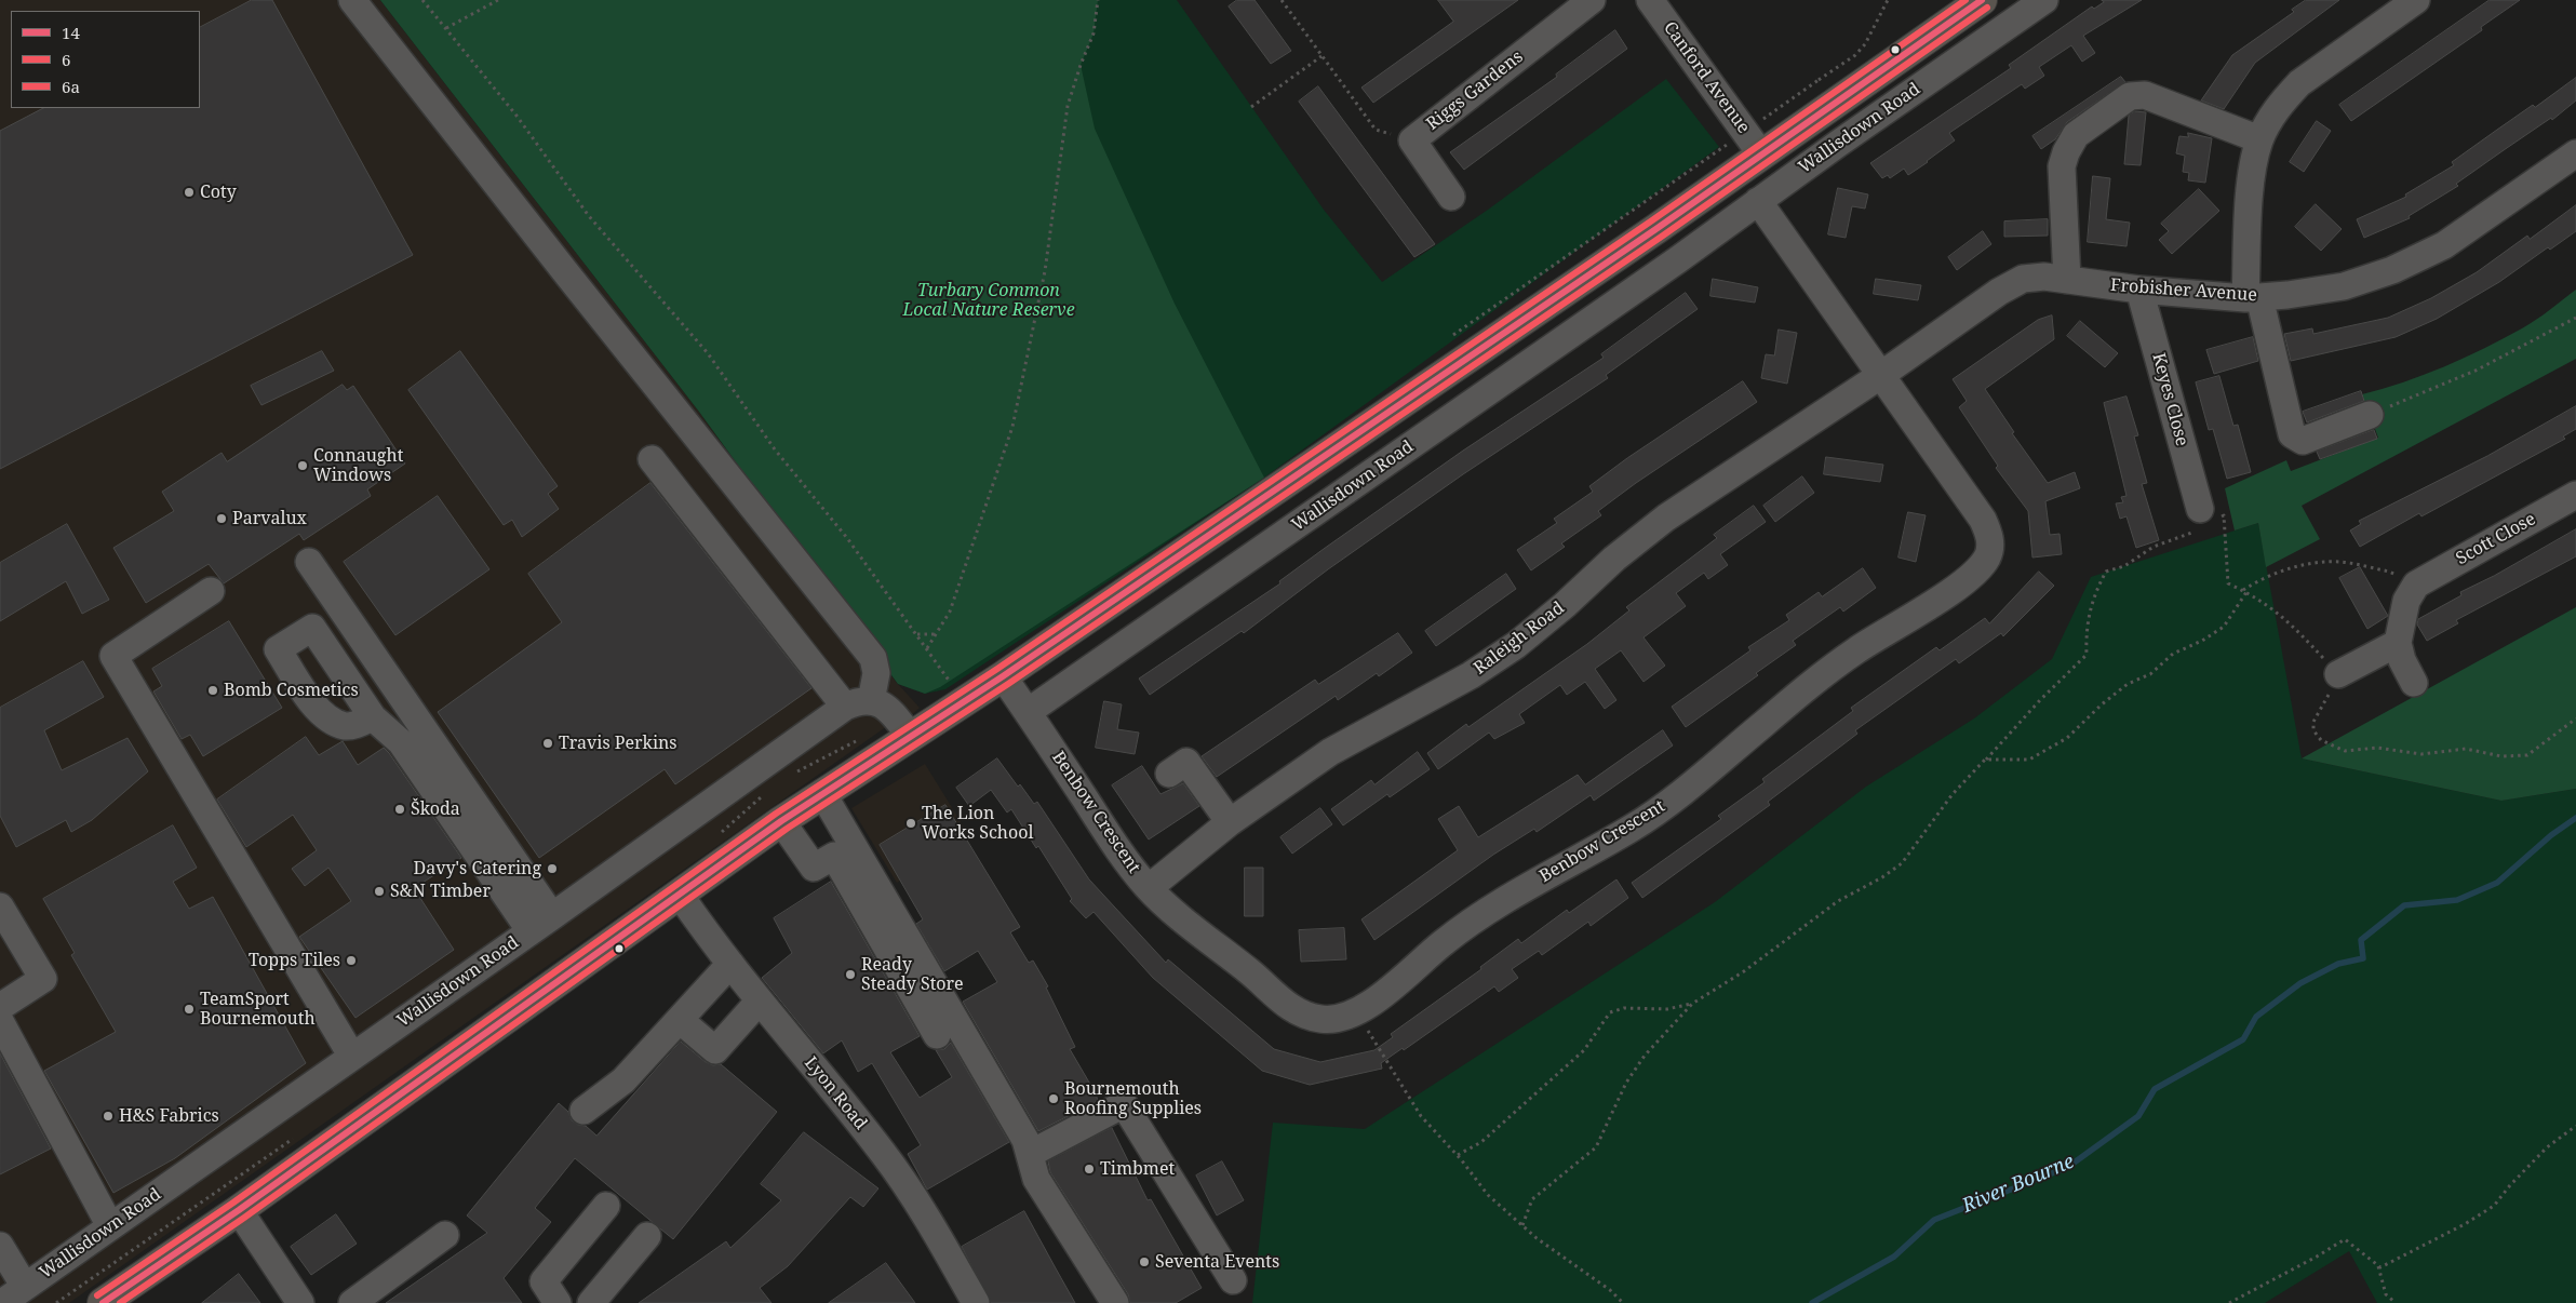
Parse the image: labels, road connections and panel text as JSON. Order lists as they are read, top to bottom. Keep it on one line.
{"streets":{"main road":["Wallisdown Road"],"street":["Canford Avenue","Riggs Gardens","Frobisher Avenue","Keyes Close","Scott Close","Raleigh Road","Benbow Crescent","Lyon Road"]},"crossings":[["Canford Avenue","Wallisdown Road"],["Wallisdown Road","Benbow Crescent"],["Wallisdown Road","Lyon Road"],["Frobisher Avenue","Keyes Close"],["Frobisher Avenue","Raleigh Road"],["Frobisher Avenue","Benbow Crescent"],["Raleigh Road","Benbow Crescent"]],"water":["River Bourne"],"parks":["Turbary Common Local Nature Reserve"],"places":["Coty","Connaught Windows","Parvalux","Bomb Cosmetics","Travis Perkins","Škoda","The Lion Works School","Davy's Catering","S&N Timber","Topps Tiles","Ready Steady Store","TeamSport Bournemouth","Bournemouth Roofing Supplies","H&S Fabrics","Timbmet","Seventa Events"],"lines":["transit line 14","transit line 6a","transit line 6"],"legend":["14","6","6a"]}
